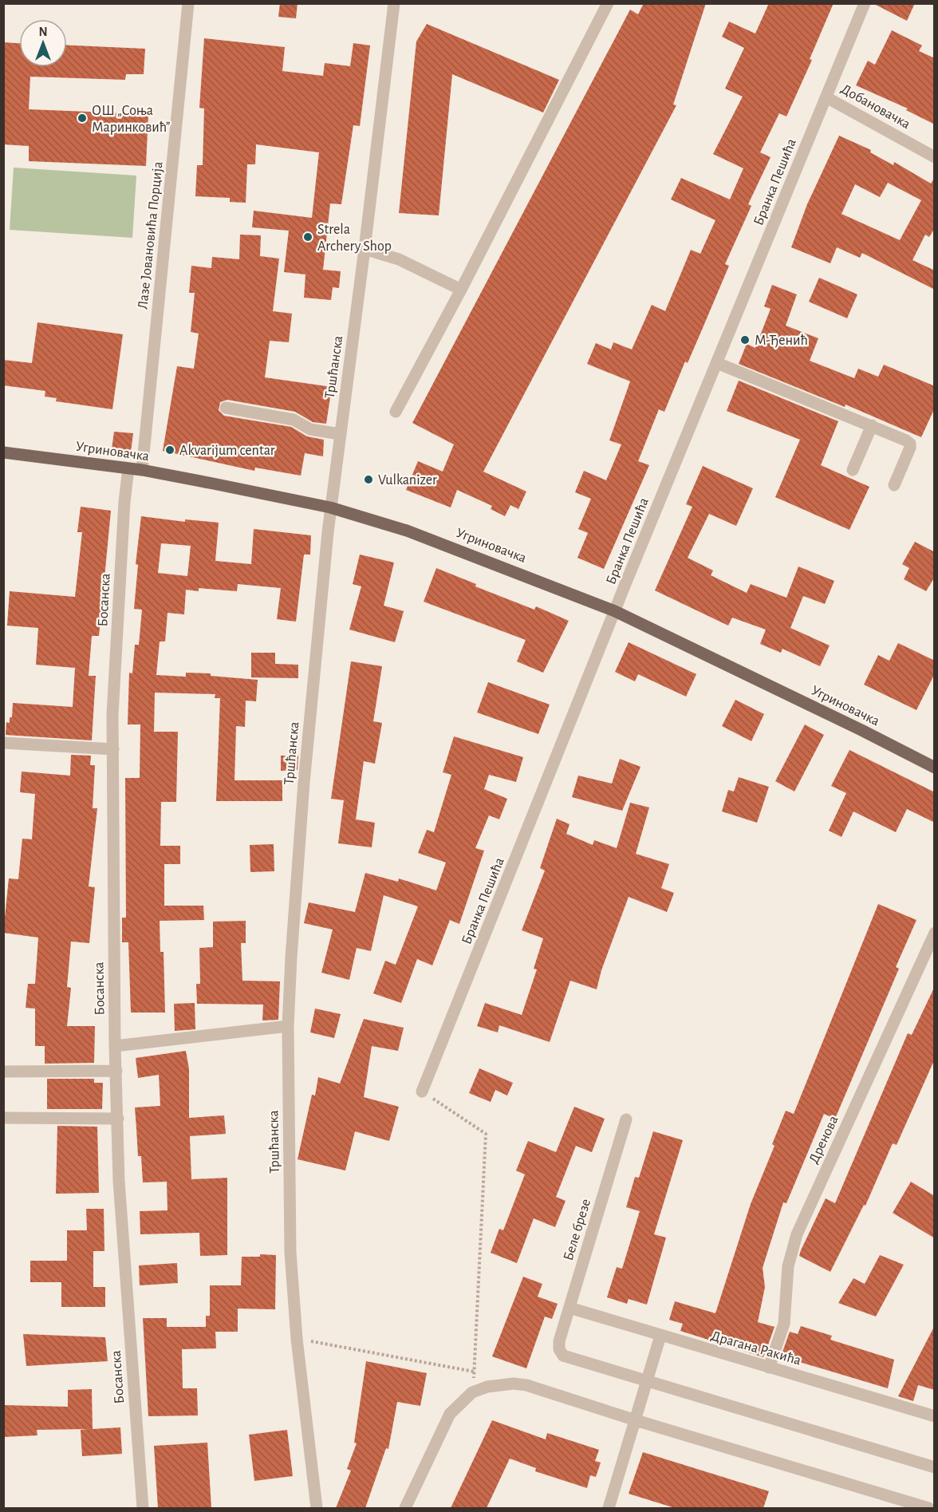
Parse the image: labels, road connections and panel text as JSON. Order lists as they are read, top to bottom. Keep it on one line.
{"streets":{"main road":["Угриновачка"],"street":["Добановачка","Бранка Пешића","Лазе Јовановића Порција","Тршћанска","Босанска","Дренова","Беле брезе","Драгана Ракића"]},"crossings":[["Добановачка","Бранка Пешића"],["Бранка Пешића","Угриновачка"],["Лазе Јовановића Порција","Угриновачка"],["Тршћанска","Угриновачка"],["Угриновачка","Босанска"],["Дренова","Драгана Ракића"],["Беле брезе","Драгана Ракића"]],"places":["ОШ „Соња Маринковић”","Strela Archery Shop","М-Ђенић","Akvarijum centar","Vulkanizer"],"north":"top"}
